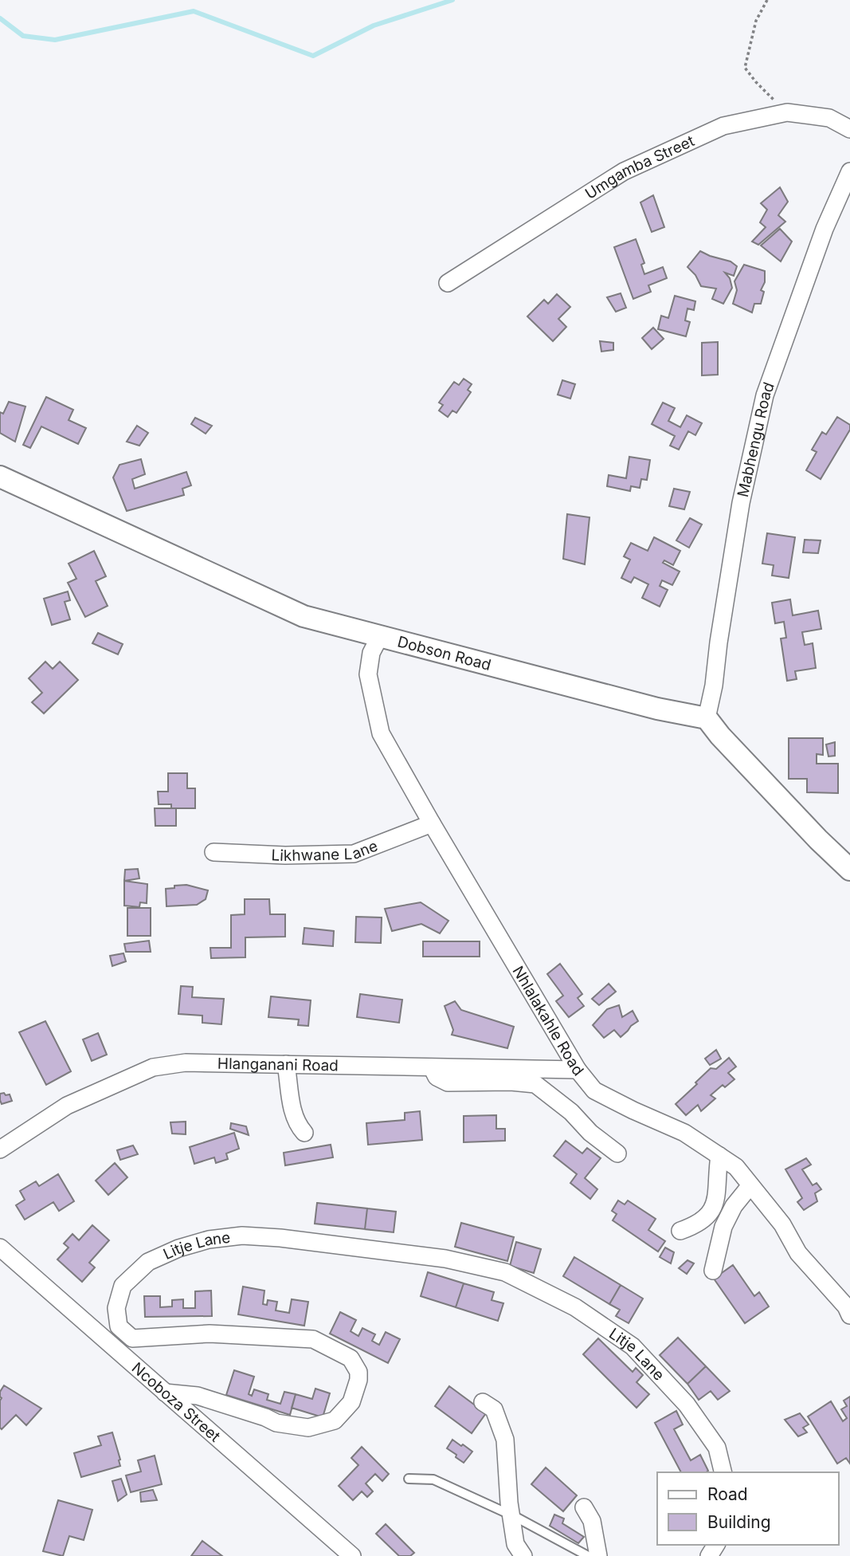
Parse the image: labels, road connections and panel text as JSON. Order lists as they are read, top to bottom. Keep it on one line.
{"streets":{"street":["Umgamba Street","Mabhengu Road","Dobson Road","Likhwane Lane","Nhlalakahle Road","Hlanganani Road","Litje Lane","Ncoboza Street"]},"crossings":[["Mabhengu Road","Dobson Road"],["Dobson Road","Nhlalakahle Road"],["Likhwane Lane","Nhlalakahle Road"],["Nhlalakahle Road","Hlanganani Road"],["Litje Lane","Ncoboza Street"]],"legend":["Road","Building"]}
